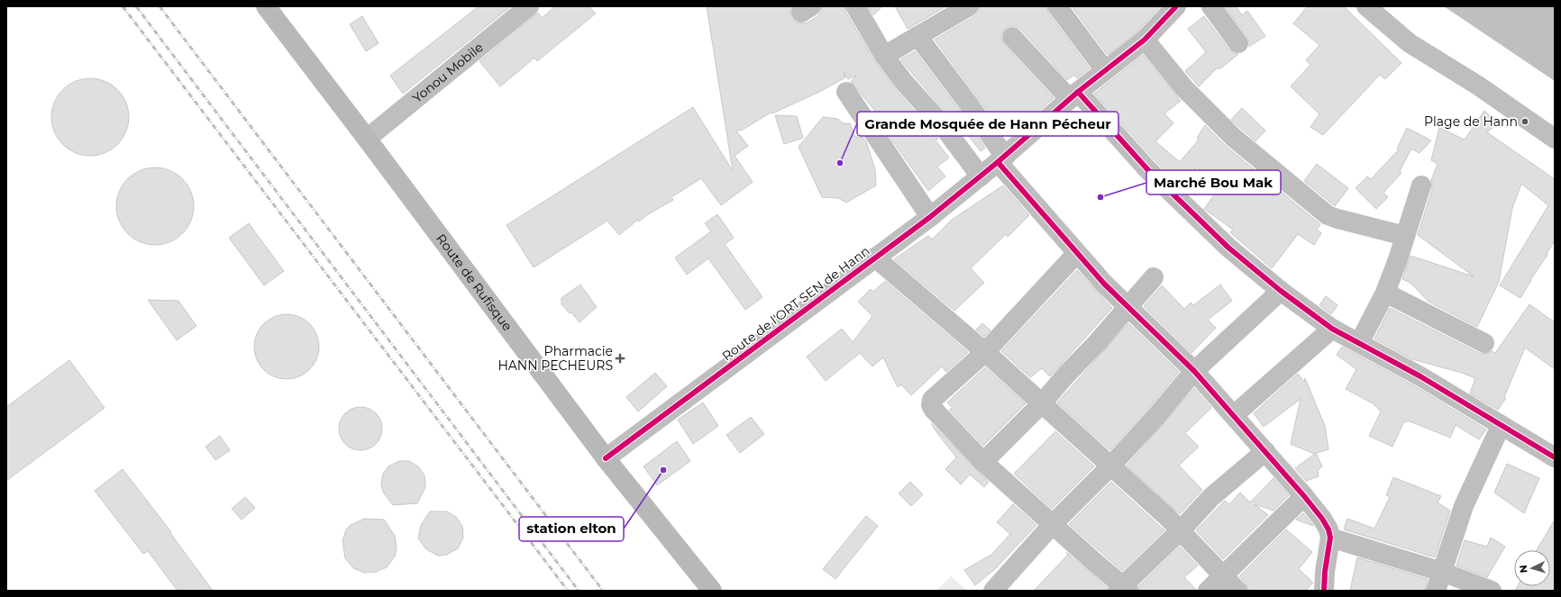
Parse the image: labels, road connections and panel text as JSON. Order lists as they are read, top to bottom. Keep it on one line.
{"streets":{"main road":["Route de Rufisque"],"street":["Yonou Mobile","Route de l'ORT SEN de Hann"]},"crossings":[["Yonou Mobile","Route de Rufisque"],["Route de Rufisque","Route de l'ORT SEN de Hann"]],"places":{"other":["Plage de Hann","Grande Mosquée de Hann Pécheur","Marché Bou Mak","station elton"],"health":["Pharmacie HANN PECHEURS"]},"north":"left"}
